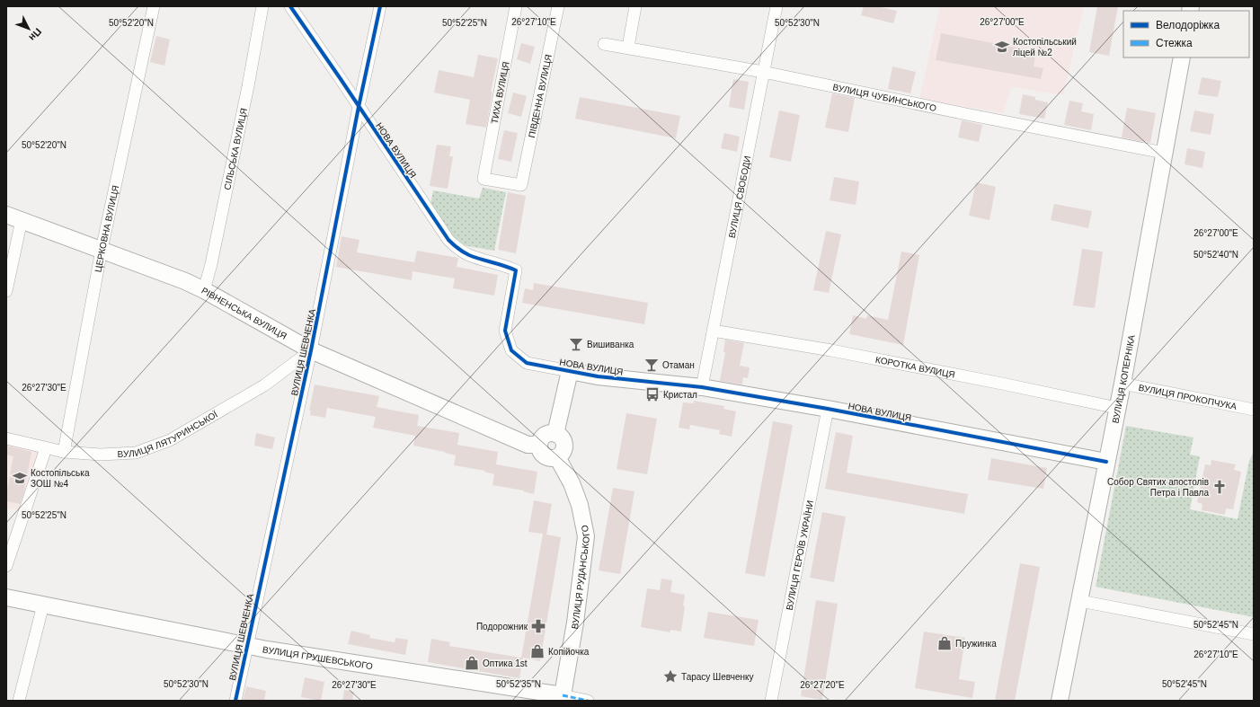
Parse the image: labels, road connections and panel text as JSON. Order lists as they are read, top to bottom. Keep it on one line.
{"streets":{"street":["ТИХА ВУЛИЦЯ","ПІВДЕННА ВУЛИЦЯ","ВУЛИЦЯ ЧУБИНСЬКОГО","СІЛЬСЬКА ВУЛИЦЯ","НОВА ВУЛИЦЯ","ВУЛИЦЯ СВОБОДИ","ЦЕРКОВНА ВУЛИЦЯ","РІВНЕНСЬКА ВУЛИЦЯ","ВУЛИЦЯ ШЕВЧЕНКА","КОРОТКА ВУЛИЦЯ","ВУЛИЦЯ КОПЕРНІКА","ВУЛИЦЯ ПРОКОПЧУКА","ВУЛИЦЯ ЛЯТУРИНСЬКОЇ","ВУЛИЦЯ ГЕРОЇВ УКРАЇНИ","ВУЛИЦЯ РУДАНСЬКОГО","ВУЛИЦЯ ГРУШЕВСЬКОГО"]},"crossings":[["ТИХА ВУЛИЦЯ","ПІВДЕННА ВУЛИЦЯ"],["ВУЛИЦЯ ЧУБИНСЬКОГО","ВУЛИЦЯ СВОБОДИ"],["ВУЛИЦЯ ЧУБИНСЬКОГО","ВУЛИЦЯ КОПЕРНІКА"],["СІЛЬСЬКА ВУЛИЦЯ","РІВНЕНСЬКА ВУЛИЦЯ"],["НОВА ВУЛИЦЯ","ВУЛИЦЯ СВОБОДИ"],["НОВА ВУЛИЦЯ","РІВНЕНСЬКА ВУЛИЦЯ"],["НОВА ВУЛИЦЯ","ВУЛИЦЯ ШЕВЧЕНКА"],["НОВА ВУЛИЦЯ","ВУЛИЦЯ КОПЕРНІКА"],["НОВА ВУЛИЦЯ","ВУЛИЦЯ ГЕРОЇВ УКРАЇНИ"],["НОВА ВУЛИЦЯ","ВУЛИЦЯ РУДАНСЬКОГО"],["ВУЛИЦЯ СВОБОДИ","КОРОТКА ВУЛИЦЯ"],["ЦЕРКОВНА ВУЛИЦЯ","РІВНЕНСЬКА ВУЛИЦЯ"],["ЦЕРКОВНА ВУЛИЦЯ","ВУЛИЦЯ ЛЯТУРИНСЬКОЇ"],["РІВНЕНСЬКА ВУЛИЦЯ","ВУЛИЦЯ ШЕВЧЕНКА"],["РІВНЕНСЬКА ВУЛИЦЯ","ВУЛИЦЯ ЛЯТУРИНСЬКОЇ"],["РІВНЕНСЬКА ВУЛИЦЯ","ВУЛИЦЯ РУДАНСЬКОГО"],["ВУЛИЦЯ ШЕВЧЕНКА","ВУЛИЦЯ ЛЯТУРИНСЬКОЇ"],["ВУЛИЦЯ ШЕВЧЕНКА","ВУЛИЦЯ ГРУШЕВСЬКОГО"],["КОРОТКА ВУЛИЦЯ","ВУЛИЦЯ КОПЕРНІКА"],["ВУЛИЦЯ КОПЕРНІКА","ВУЛИЦЯ ПРОКОПЧУКА"],["ВУЛИЦЯ РУДАНСЬКОГО","ВУЛИЦЯ ГРУШЕВСЬКОГО"]],"places":{"school or university":["Костопільський ліцей №2","Костопільська ЗОШ №4"],"bar":["Вишиванка","Отаман"],"bus stop":["Кристал"],"church":["Собор Святих апостолів Петра і Павла"],"pharmacy":["Подорожник"],"shop":["Пружинка","Копійочка","Оптика 1st"],"place":["Тарасу Шевченку"]},"legend":["Велодоріжка","Стежка"],"north":"bottom right","coordinates":["26°27'10\"E","26°27'00\"E","50°52'20\"N","50°52'25\"N","50°52'30\"N","50°52'40\"N","26°27'30\"E","50°52'45\"N","50°52'35\"N","26°27'20\"E"]}
